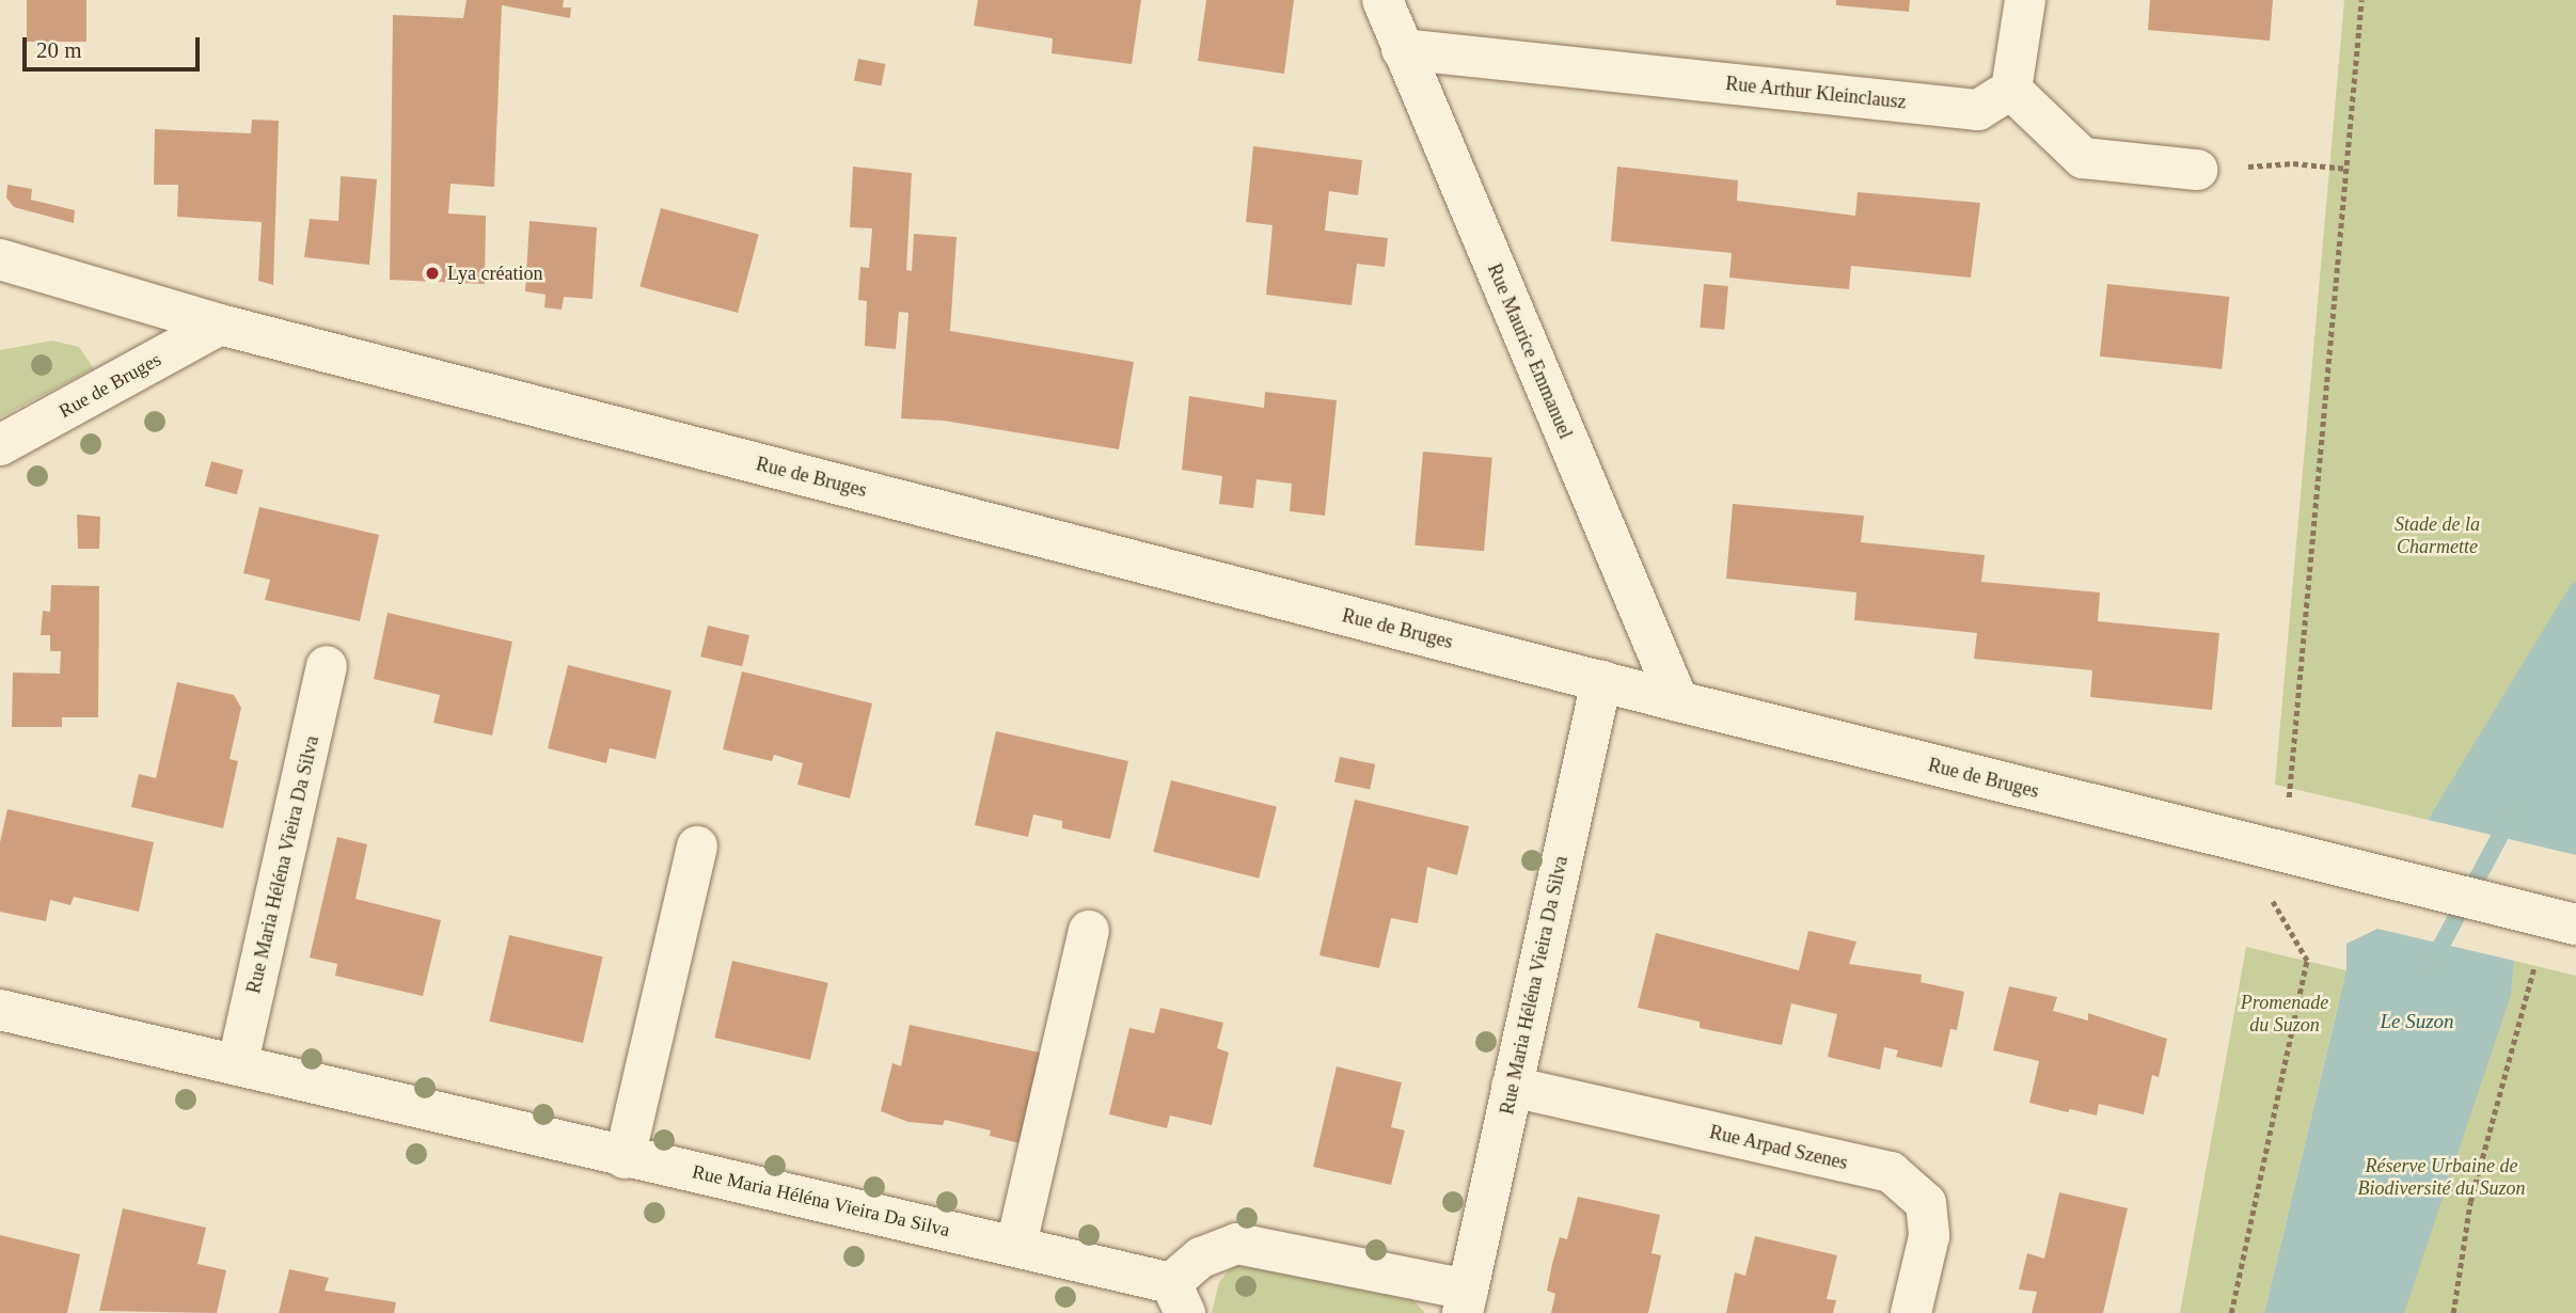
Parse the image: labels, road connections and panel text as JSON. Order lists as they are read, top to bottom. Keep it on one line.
{"streets":{"street":["Rue Arthur Kleinclausz","Rue Maurice Emmanuel","Rue de Bruges","Rue Maria Héléna Vieira Da Silva","Rue Arpad Szenes"]},"crossings":[["Rue Arthur Kleinclausz","Rue Maurice Emmanuel"],["Rue Maurice Emmanuel","Rue de Bruges"],["Rue de Bruges","Rue Maria Héléna Vieira Da Silva"],["Rue Maria Héléna Vieira Da Silva","Rue Arpad Szenes"]],"water":["Le Suzon"],"parks":["Stade de la Charmette","Promenade du Suzon","Réserve Urbaine de Biodiversité du Suzon"],"places":["Lya création"],"scale_bar":"20 m"}
